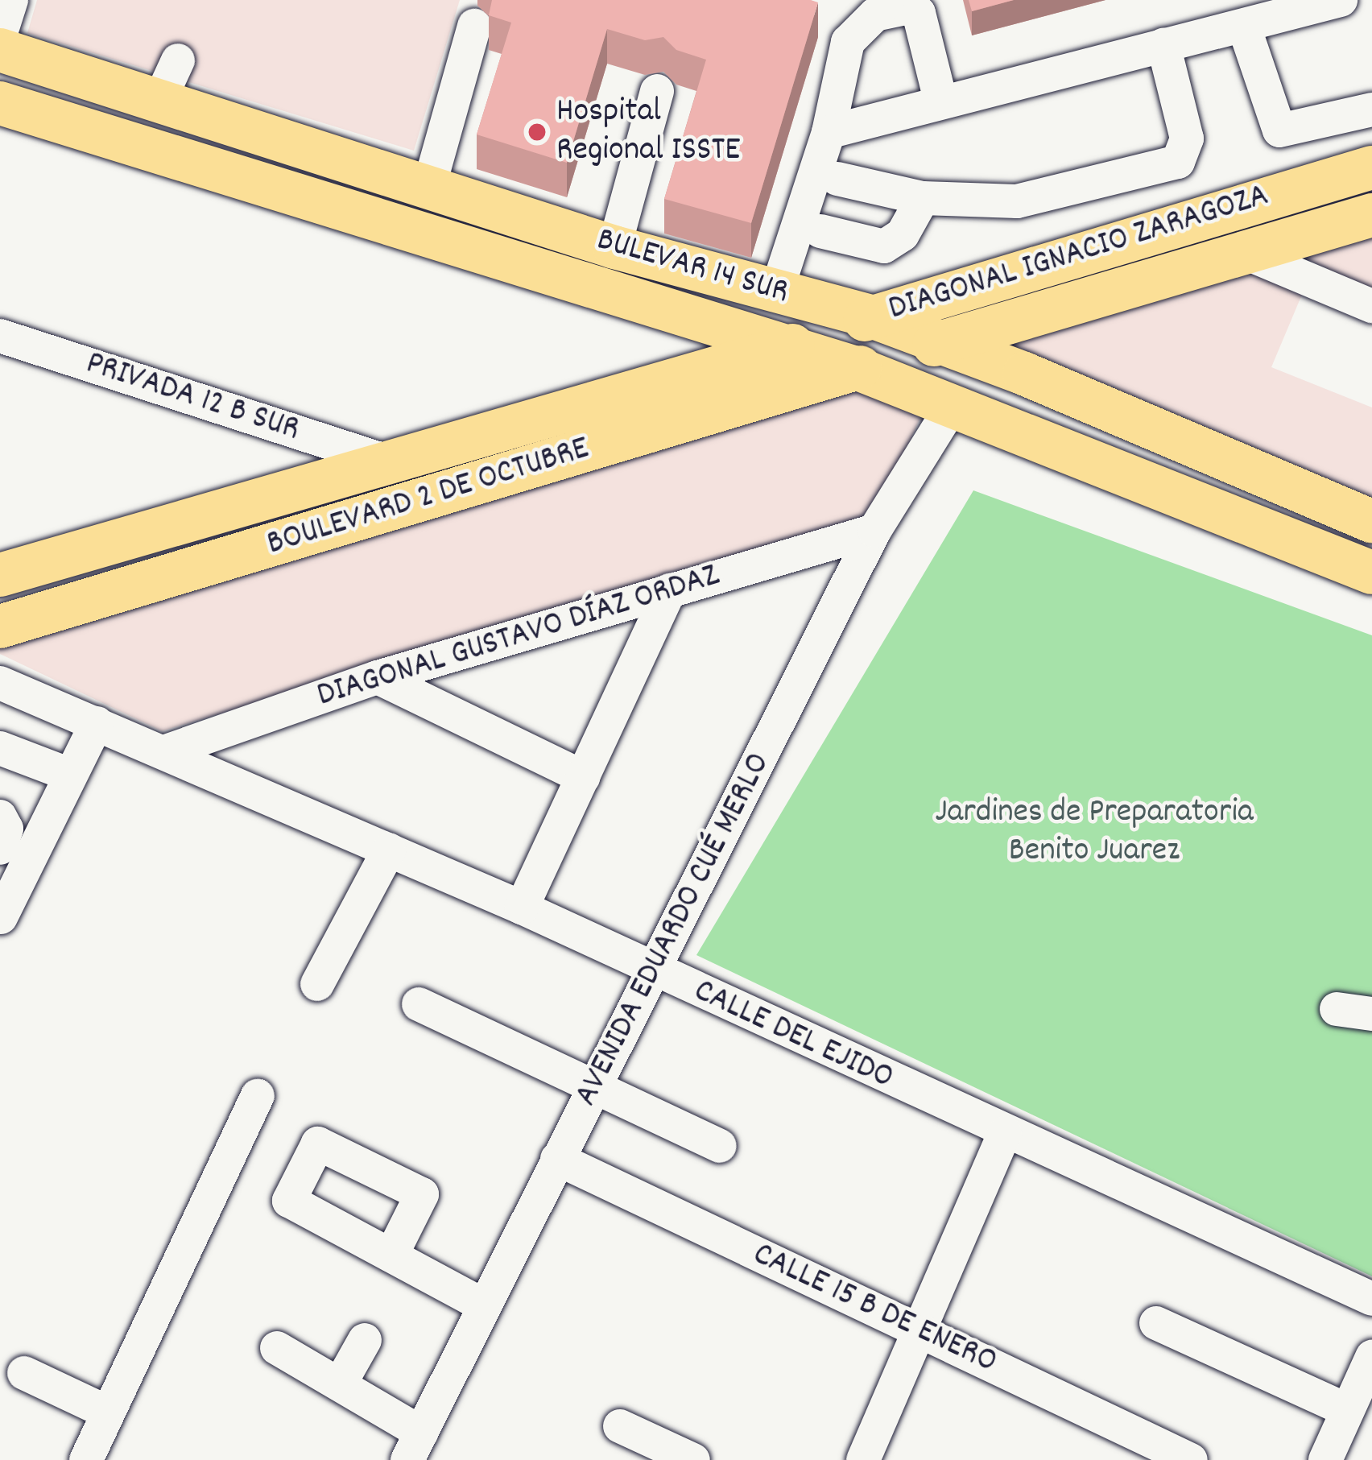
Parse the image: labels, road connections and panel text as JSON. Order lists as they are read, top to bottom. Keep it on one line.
{"streets":{"main road":["DIAGONAL IGNACIO ZARAGOZA","BULEVAR 14 SUR","BOULEVARD 2 DE OCTUBRE"],"street":["PRIVADA 12 B SUR","DIAGONAL GUSTAVO DÍAZ ORDAZ","AVENIDA EDUARDO CUÉ MERLO","CALLE DEL EJIDO","CALLE 15 B DE ENERO"]},"crossings":[["DIAGONAL IGNACIO ZARAGOZA","BULEVAR 14 SUR"],["DIAGONAL IGNACIO ZARAGOZA","BOULEVARD 2 DE OCTUBRE"],["BULEVAR 14 SUR","BOULEVARD 2 DE OCTUBRE"],["BULEVAR 14 SUR","AVENIDA EDUARDO CUÉ MERLO"],["PRIVADA 12 B SUR","BOULEVARD 2 DE OCTUBRE"],["DIAGONAL GUSTAVO DÍAZ ORDAZ","AVENIDA EDUARDO CUÉ MERLO"],["DIAGONAL GUSTAVO DÍAZ ORDAZ","CALLE DEL EJIDO"],["AVENIDA EDUARDO CUÉ MERLO","CALLE DEL EJIDO"],["AVENIDA EDUARDO CUÉ MERLO","CALLE 15 B DE ENERO"]],"parks":["Jardines de Preparatoria Benito Juarez"],"places":["Hospital Regional ISSTE"]}
